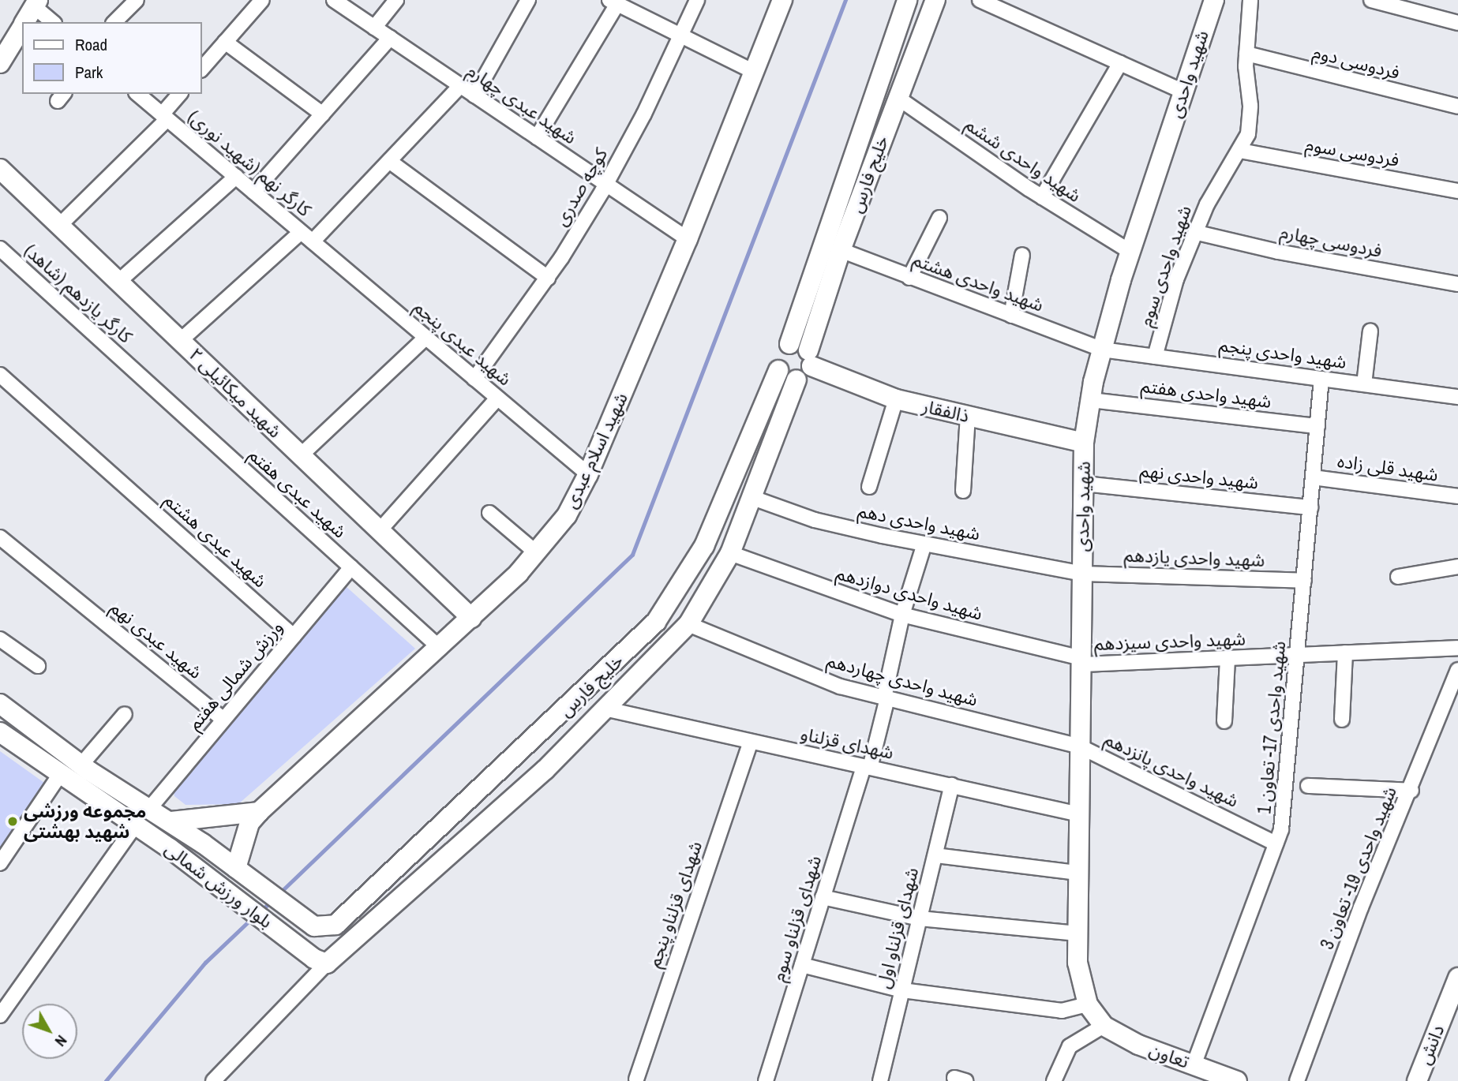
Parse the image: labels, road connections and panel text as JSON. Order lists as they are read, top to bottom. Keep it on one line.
{"streets":{"main road":["شهید واحدی","خلیج فارس","شهید میکائیلی ۲","ذالفقار","شهید اسلام عبدی","بلوار ورزش شمالی","دانش","تعاون"],"street":["فردوسی دوم","شهید عبدی چهارم","فردوسی سوم","شهید واحدی ششم","کارگر نهم (شهید نوری)","کوچه صدری","فردوسی چهارم","شهید واحدی سوم","شهید واحدی هشتم","کارگر یازدهم (شاهد)","شهید عبدی پنجم","شهید واحدی پنجم","شهید واحدی هفتم","شهید قلی زاده","شهید واحدی نهم","شهید عبدی هفتم","شهید واحدی دهم","شهید عبدی هشتم","شهید واحدی یازدهم","شهید واحدی دوازدهم","شهید عبدی نهم","شهید واحدی سیزدهم","ورزش شمالی هفتم","شهید واحدی چهاردهم","شهید واحدی 17- تعاون 1","شهدای قزلناو","شهید واحدی پانزدهم","شهید واحدی 19- تعاون 3","شهدای قزلناو پنجم","شهدای قزلناو سوم","شهدای قزلناو اول"]},"crossings":[["فردوسی دوم","شهید واحدی سوم"],["شهید واحدی","شهید واحدی ششم"],["شهید واحدی","شهید واحدی هشتم"],["شهید واحدی","شهید واحدی پنجم"],["شهید واحدی","شهید واحدی هفتم"],["شهید واحدی","ذالفقار"],["شهید واحدی","شهید واحدی نهم"],["شهید واحدی","شهید واحدی دهم"],["شهید واحدی","شهید واحدی یازدهم"],["شهید واحدی","شهید واحدی دوازدهم"],["شهید واحدی","شهید واحدی سیزدهم"],["شهید واحدی","شهید واحدی چهاردهم"],["شهید واحدی","شهدای قزلناو"],["شهید واحدی","شهید واحدی پانزدهم"],["شهید واحدی","تعاون"],["شهید عبدی چهارم","کوچه صدری"],["شهید عبدی چهارم","شهید اسلام عبدی"],["فردوسی سوم","شهید واحدی سوم"],["شهید واحدی ششم","خلیج فارس"],["کارگر نهم (شهید نوری)","شهید عبدی پنجم"],["خلیج فارس","شهید واحدی هشتم"],["خلیج فارس","ذالفقار"],["خلیج فارس","بلوار ورزش شمالی"],["کوچه صدری","شهید عبدی پنجم"],["فردوسی چهارم","شهید واحدی سوم"],["شهید واحدی سوم","شهید واحدی پنجم"],["شهید واحدی هشتم","شهید واحدی پنجم"],["کارگر یازدهم (شاهد)","شهید عبدی هفتم"],["شهید عبدی پنجم","شهید اسلام عبدی"],["شهید واحدی پنجم","شهید واحدی 17- تعاون 1"],["شهید میکائیلی ۲","شهید اسلام عبدی"],["شهید واحدی هفتم","شهید واحدی 17- تعاون 1"],["شهید اسلام عبدی","شهید عبدی هفتم"],["شهید اسلام عبدی","بلوار ورزش شمالی"],["شهید قلی زاده","شهید واحدی 17- تعاون 1"],["شهید واحدی نهم","شهید واحدی 17- تعاون 1"],["شهید عبدی هفتم","ورزش شمالی هفتم"],["شهید واحدی دهم","شهید واحدی یازدهم"],["شهید واحدی دهم","شهدای قزلناو سوم"],["شهید عبدی هشتم","ورزش شمالی هفتم"],["شهید واحدی یازدهم","شهید واحدی 17- تعاون 1"],["شهید واحدی دوازدهم","شهید واحدی سیزدهم"],["شهید واحدی دوازدهم","شهدای قزلناو سوم"],["شهید عبدی نهم","ورزش شمالی هفتم"],["شهید واحدی سیزدهم","شهید واحدی 17- تعاون 1"],["ورزش شمالی هفتم","بلوار ورزش شمالی"],["شهید واحدی چهاردهم","شهید واحدی پانزدهم"],["شهید واحدی چهاردهم","شهدای قزلناو سوم"],["شهید واحدی 17- تعاون 1","شهید واحدی پانزدهم"],["شهید واحدی 17- تعاون 1","تعاون"],["شهدای قزلناو","شهدای قزلناو پنجم"],["شهدای قزلناو","شهدای قزلناو سوم"],["شهدای قزلناو","شهدای قزلناو اول"]],"places":["مجموعه ورزشی شهید بهشتی"],"legend":["Road","Park"],"north":"bottom right"}
